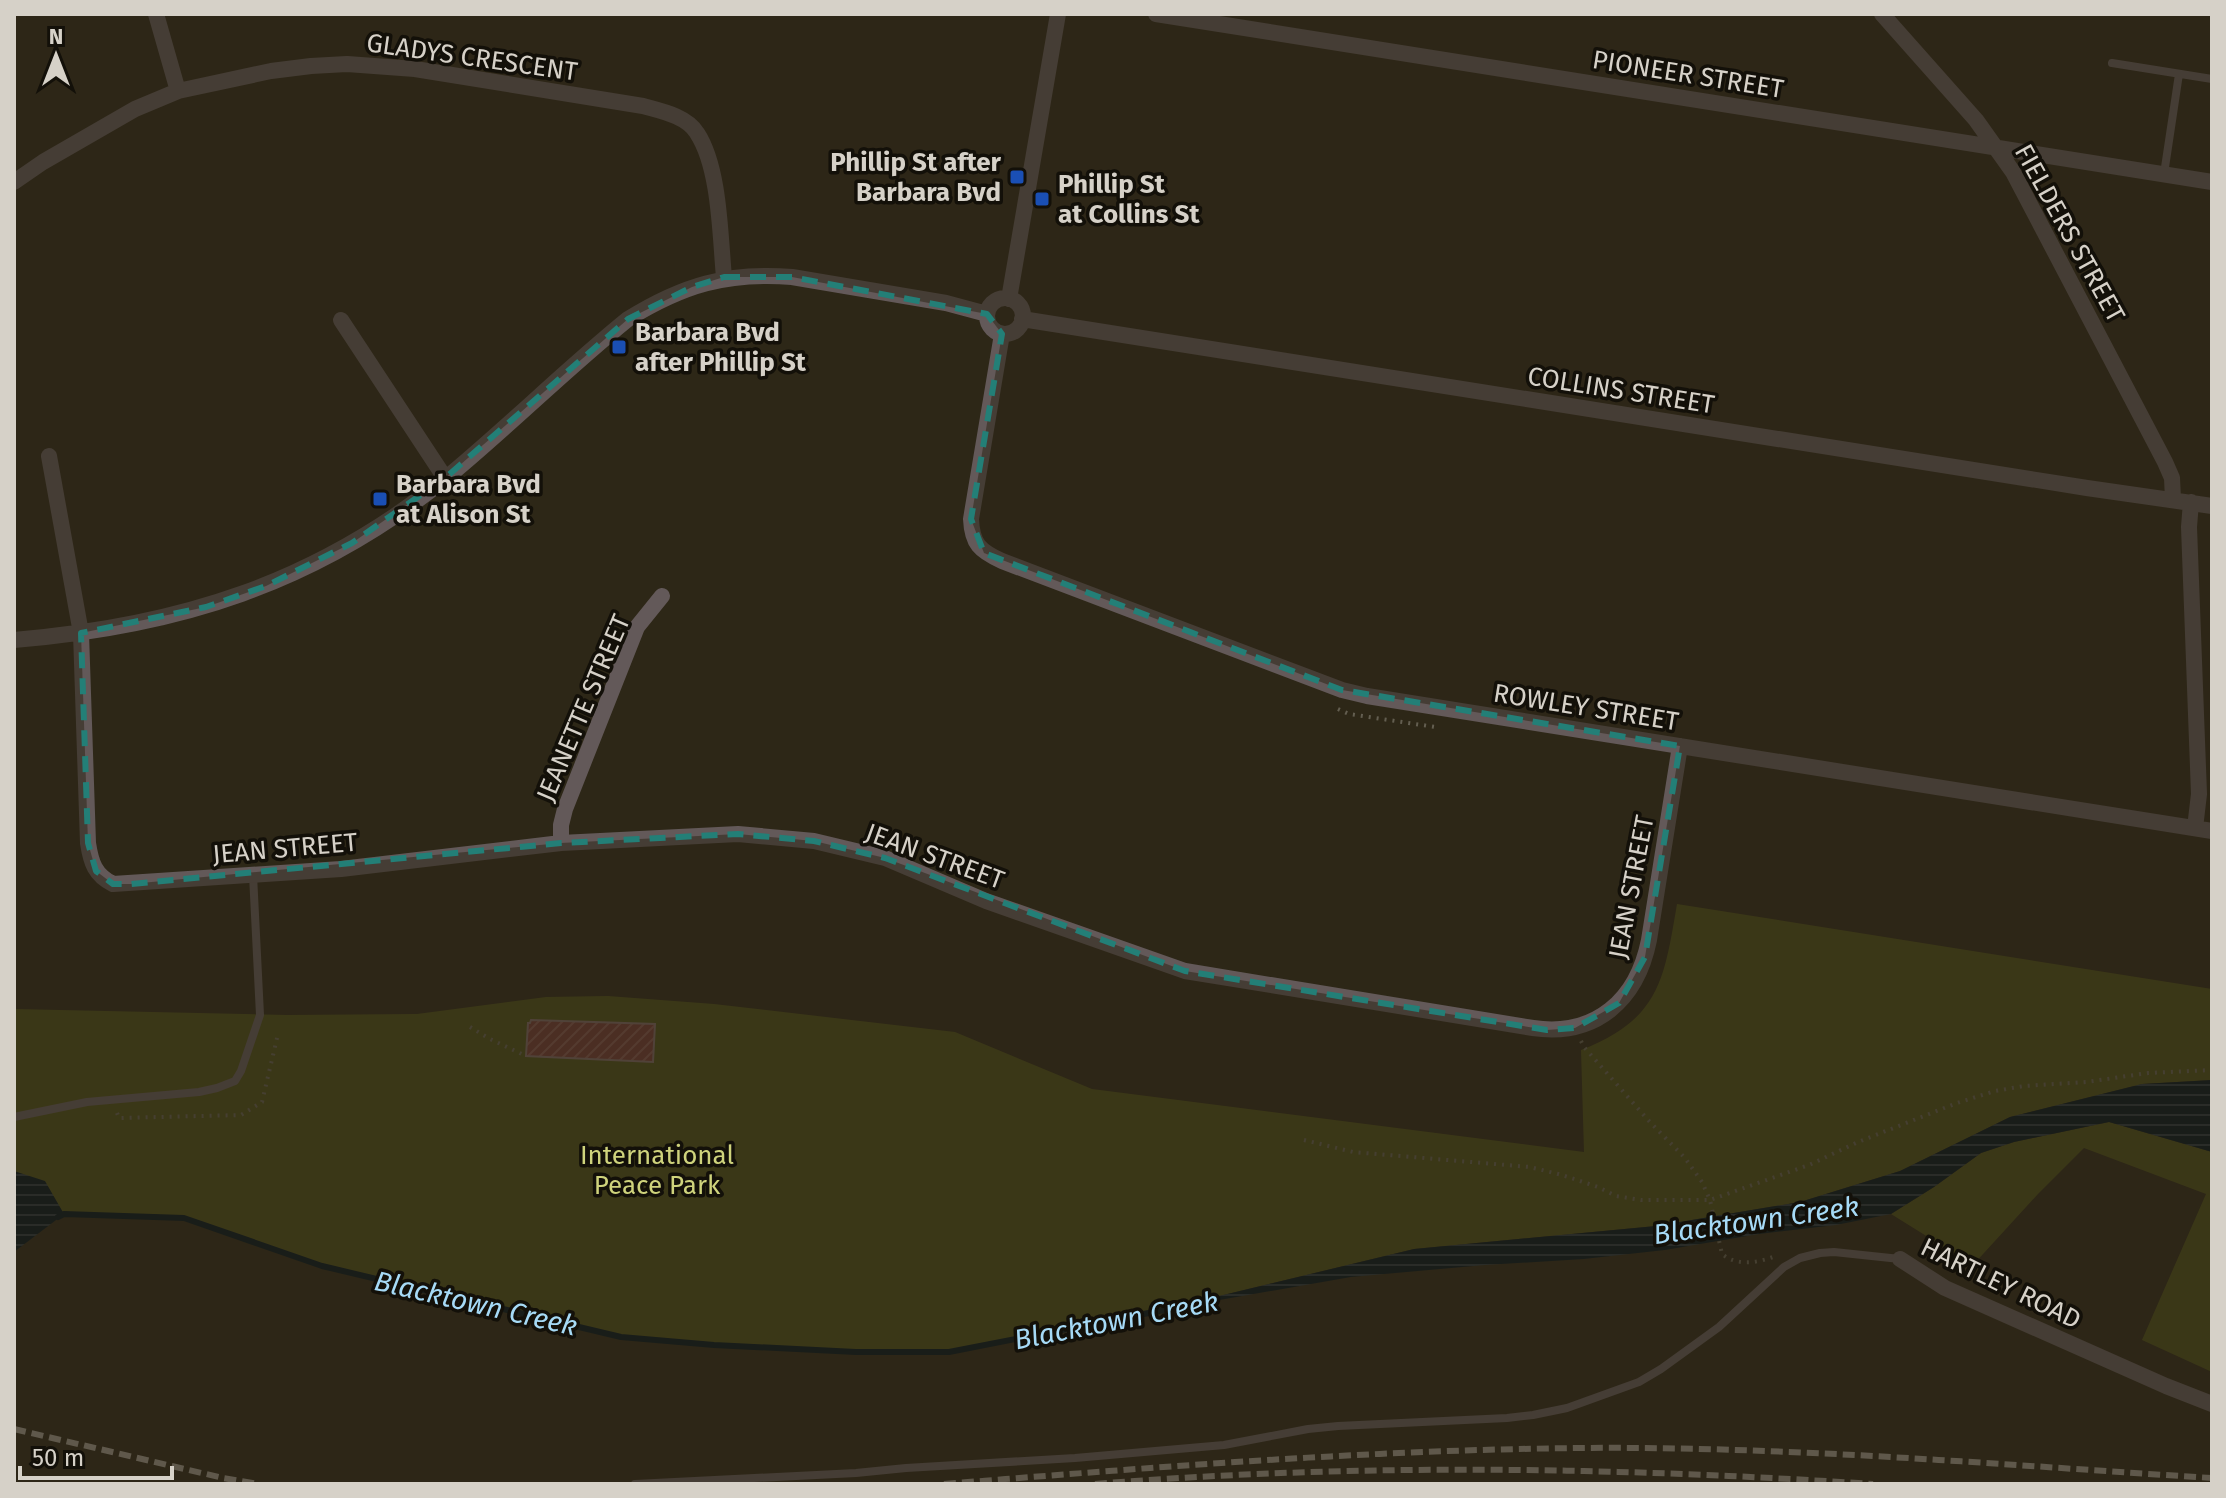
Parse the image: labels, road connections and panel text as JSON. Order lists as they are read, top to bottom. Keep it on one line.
{"streets":{"street":["GLADYS CRESCENT","PIONEER STREET","FIELDERS STREET","COLLINS STREET","ROWLEY STREET","JEANETTE STREET","JEAN STREET","HARTLEY ROAD"]},"crossings":[["PIONEER STREET","FIELDERS STREET"],["FIELDERS STREET","COLLINS STREET"],["COLLINS STREET","ROWLEY STREET"],["ROWLEY STREET","JEAN STREET"],["JEANETTE STREET","JEAN STREET"]],"water":["Blacktown Creek"],"parks":["International Peace Park"],"places":{"transit":["Phillip St after Barbara Bvd","Phillip St at Collins St","Barbara Bvd after Phillip St","Barbara Bvd at Alison St"]},"scale_bar":"50 m","north":"top"}
